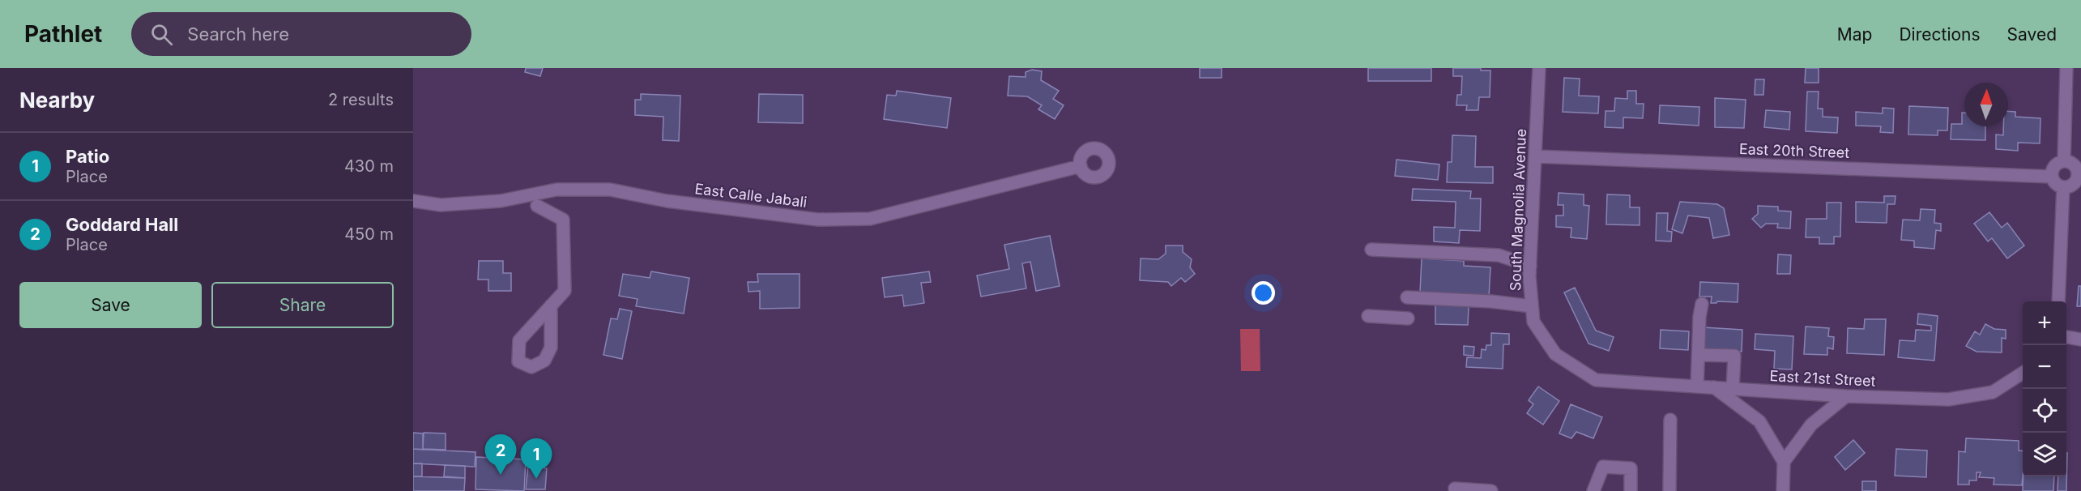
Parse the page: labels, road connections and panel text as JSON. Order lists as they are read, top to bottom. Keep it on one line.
{"streets":{"street":["East 20th Street","East Calle Jabali","South Magnolia Avenue","East 21st Street"]},"crossings":[["East 20th Street","South Magnolia Avenue"],["South Magnolia Avenue","East 21st Street"]],"north":"top","page":{"header":"Pathlet","search":"Search here","nav":["Map","Directions","Saved"],"heading":["Nearby","2 results"],"list":[{"mark":"1","name":"Patio","note":"Place","value":"430 m"},{"mark":"2","name":"Goddard Hall","note":"Place","value":"450 m"}],"buttons":["Save","Share"],"map_buttons":["+","−"],"pins":["2","1"]}}
